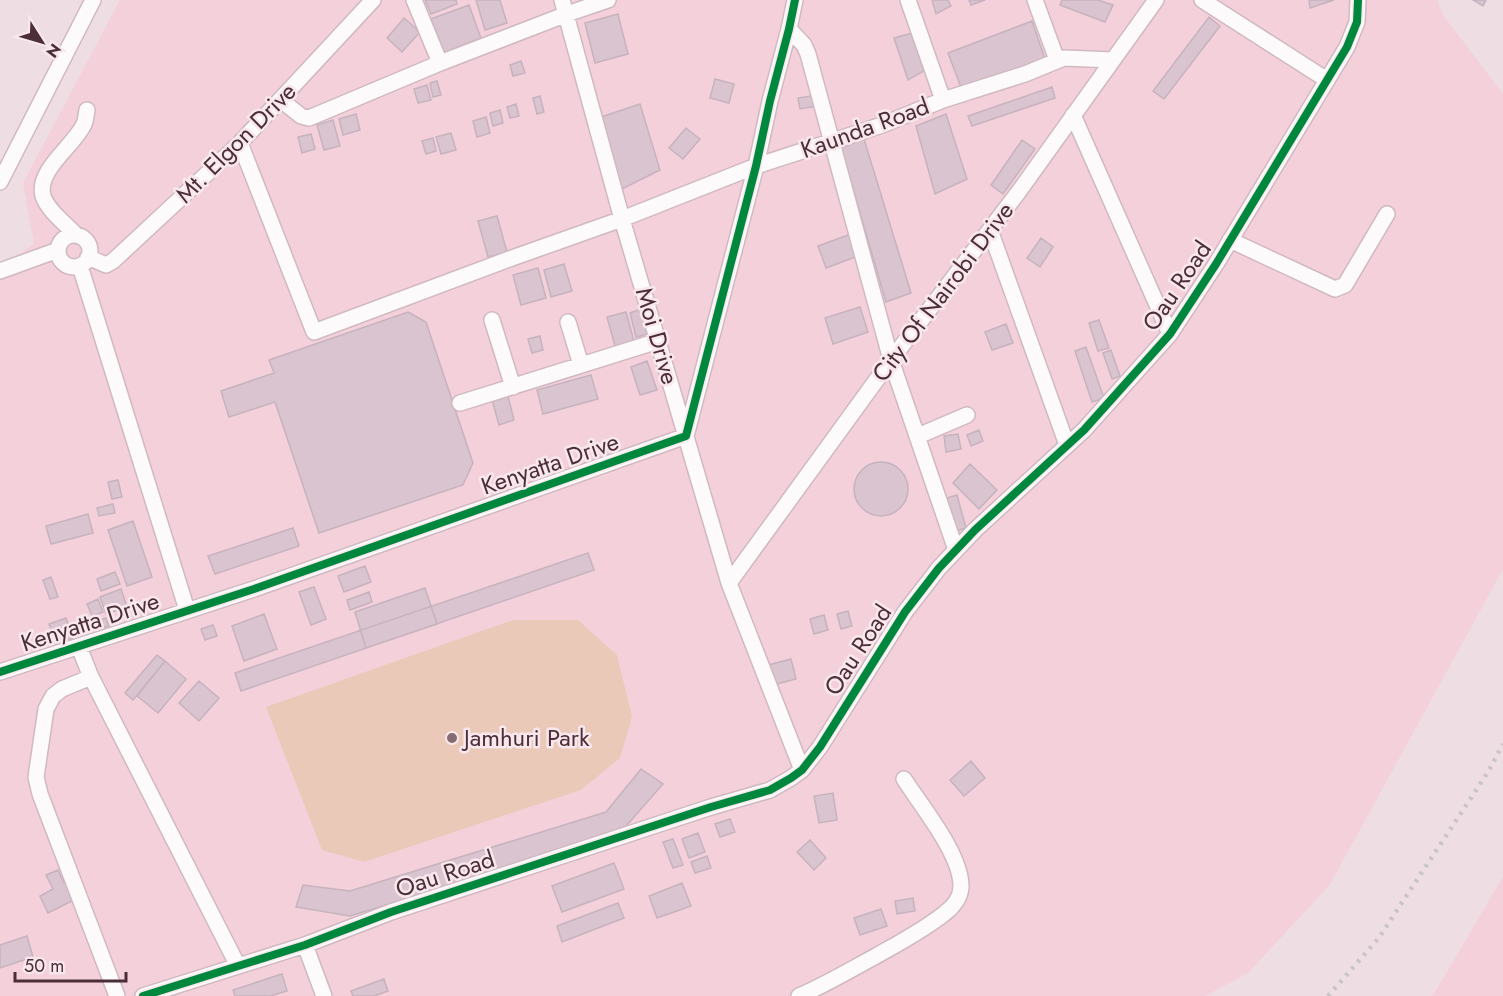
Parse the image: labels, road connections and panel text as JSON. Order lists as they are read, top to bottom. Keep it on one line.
{"streets":{"street":["Kaunda Road","Mt. Elgon Drive","Oau Road","City Of Nairobi Drive","Moi Drive","Kenyatta Drive"]},"crossings":[["Kaunda Road","Mt. Elgon Drive"],["Kaunda Road","City Of Nairobi Drive"],["Kaunda Road","Moi Drive"],["Oau Road","Moi Drive"],["City Of Nairobi Drive","Moi Drive"],["Moi Drive","Kenyatta Drive"]],"places":["Jamhuri Park"],"scale_bar":"50 m","north":"bottom right"}
